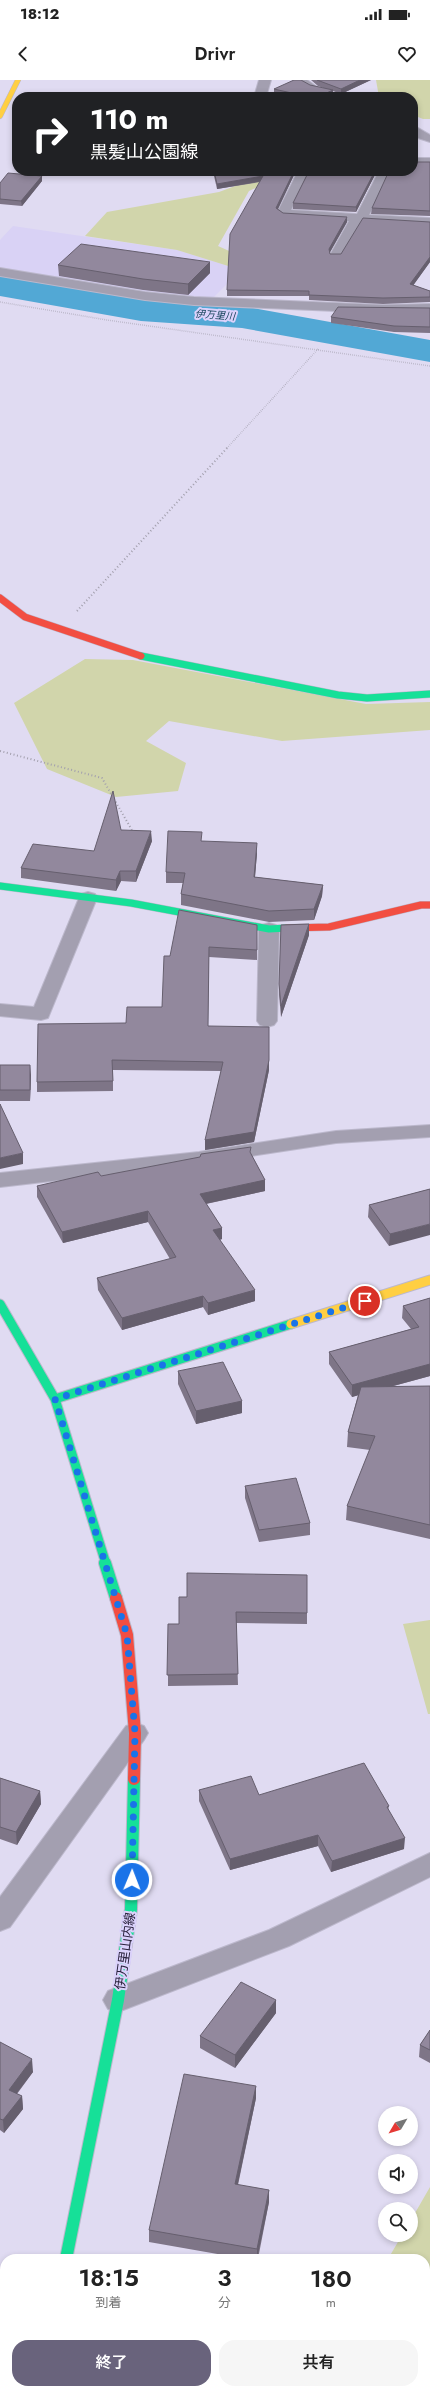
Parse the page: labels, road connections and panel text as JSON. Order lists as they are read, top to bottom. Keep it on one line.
{"streets":{"main road":["伊万里山内線"]},"water":["伊万里川"],"north":"bottom left","page":{"status":"18:12","header":"Drivr","turn":["110 m","黒髪山公園線"],"eta":["18:15","到着","3","分","180","m"],"buttons":["終了","共有"]}}
